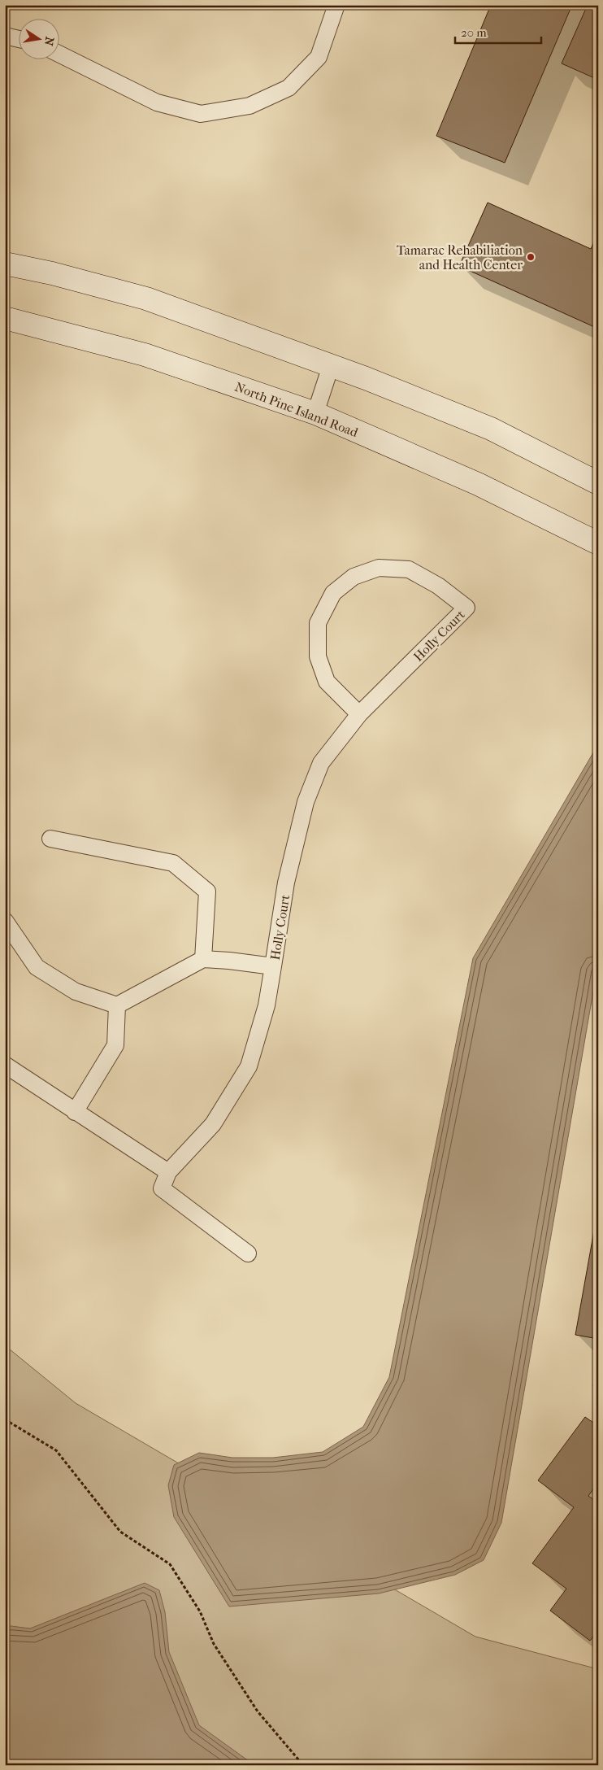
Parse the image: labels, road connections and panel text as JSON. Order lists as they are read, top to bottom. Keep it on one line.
{"streets":{"main road":["North Pine Island Road"],"lane":["Holly Court"]},"places":["Tamarac Rehabiliation and Health Center"],"scale_bar":"20 m","north":"right"}
